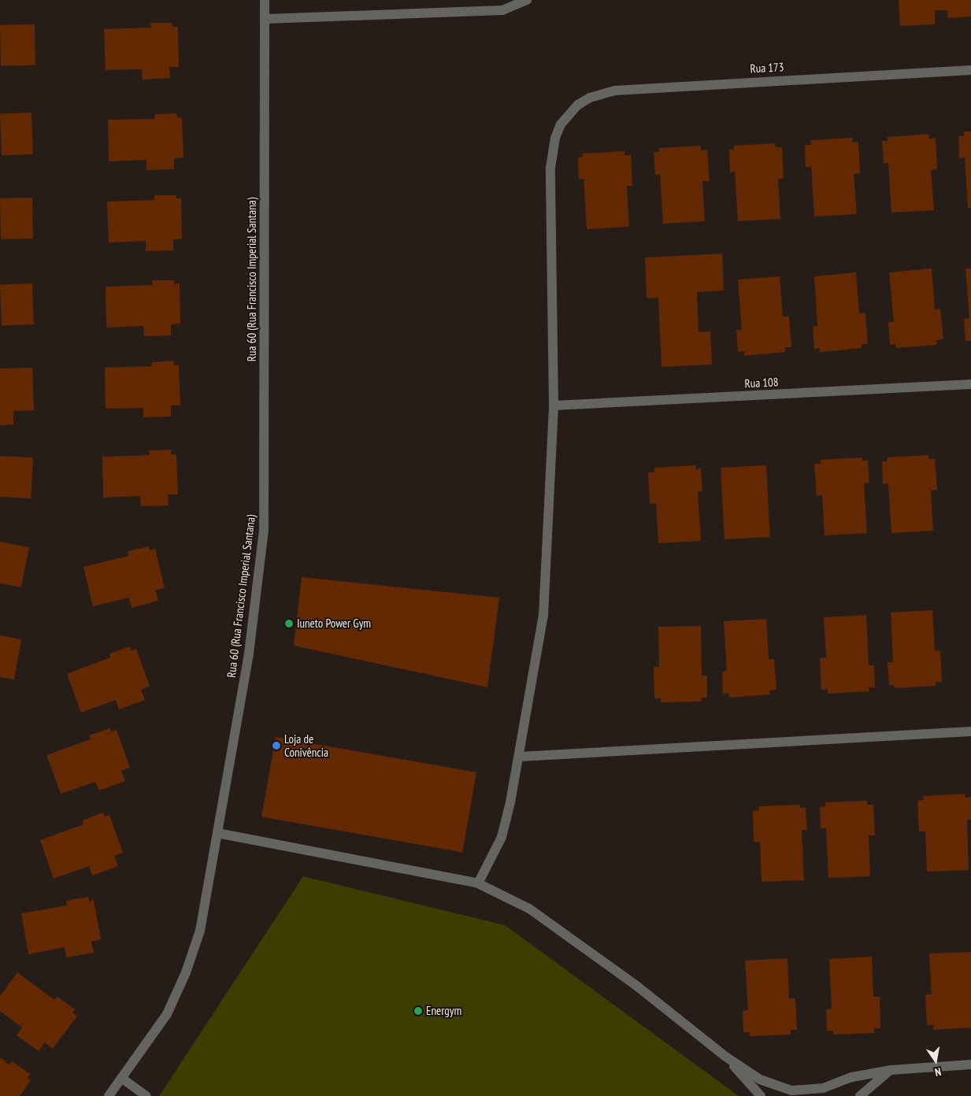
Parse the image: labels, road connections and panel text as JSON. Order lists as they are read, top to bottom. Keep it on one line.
{"streets":{"street":["Rua 173","Rua 60 (Rua Francisco Imperial Santana)","Rua 108"]},"crossings":[["Rua 173","Rua 108"]],"places":["Iuneto Power Gym","Loja de Conivência","Energym"],"north":"bottom"}
